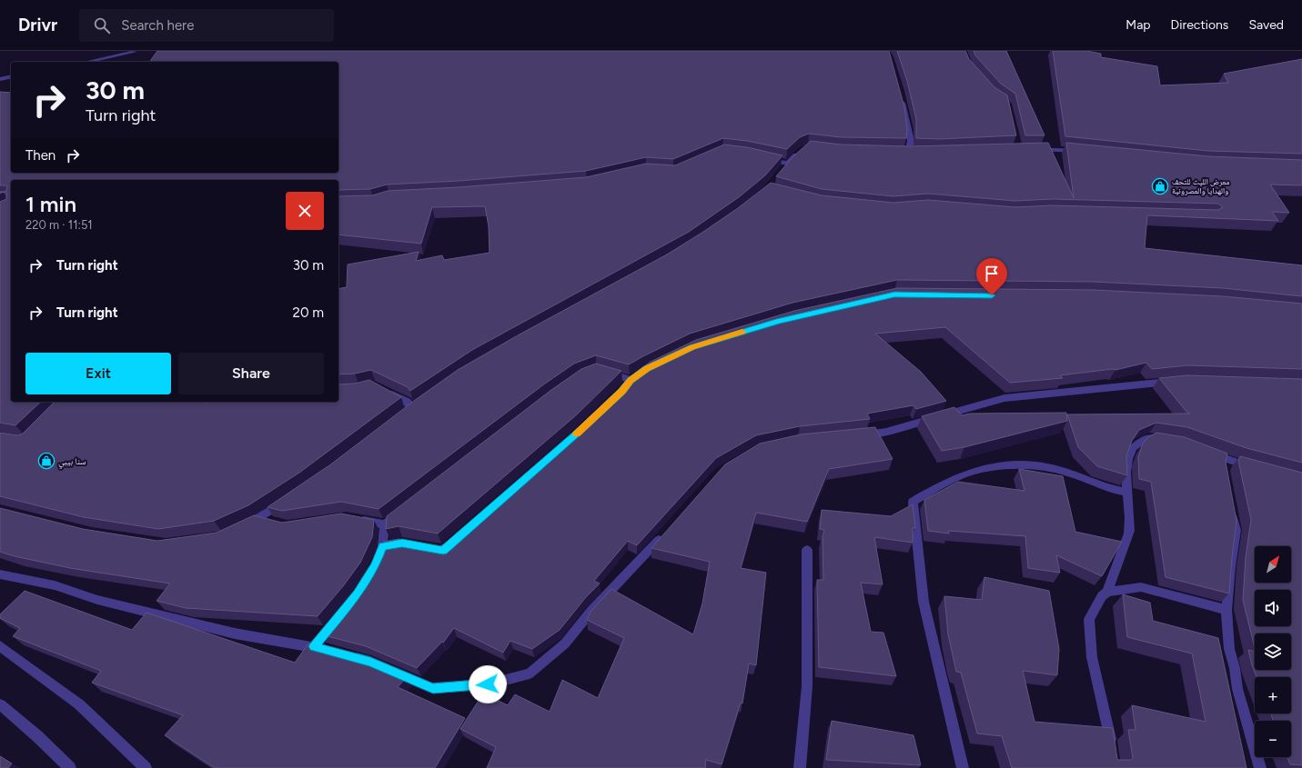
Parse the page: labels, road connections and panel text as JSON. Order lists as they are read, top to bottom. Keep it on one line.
{"places":{"shop":["معرض الليث للتحف والهدايا والعصرونية","سنا بيبي"]},"north":"top right","page":{"header":"Drivr","search":"Search here","nav":["Map","Directions","Saved"],"turn":["30 m","Turn right"],"then":"Then","heading":["1 min","220 m · 11:51"],"list":[{"name":"Turn right","value":"30 m"},{"name":"Turn right","value":"20 m"}],"buttons":["Exit","Share"],"map_buttons":["+","−"]}}
